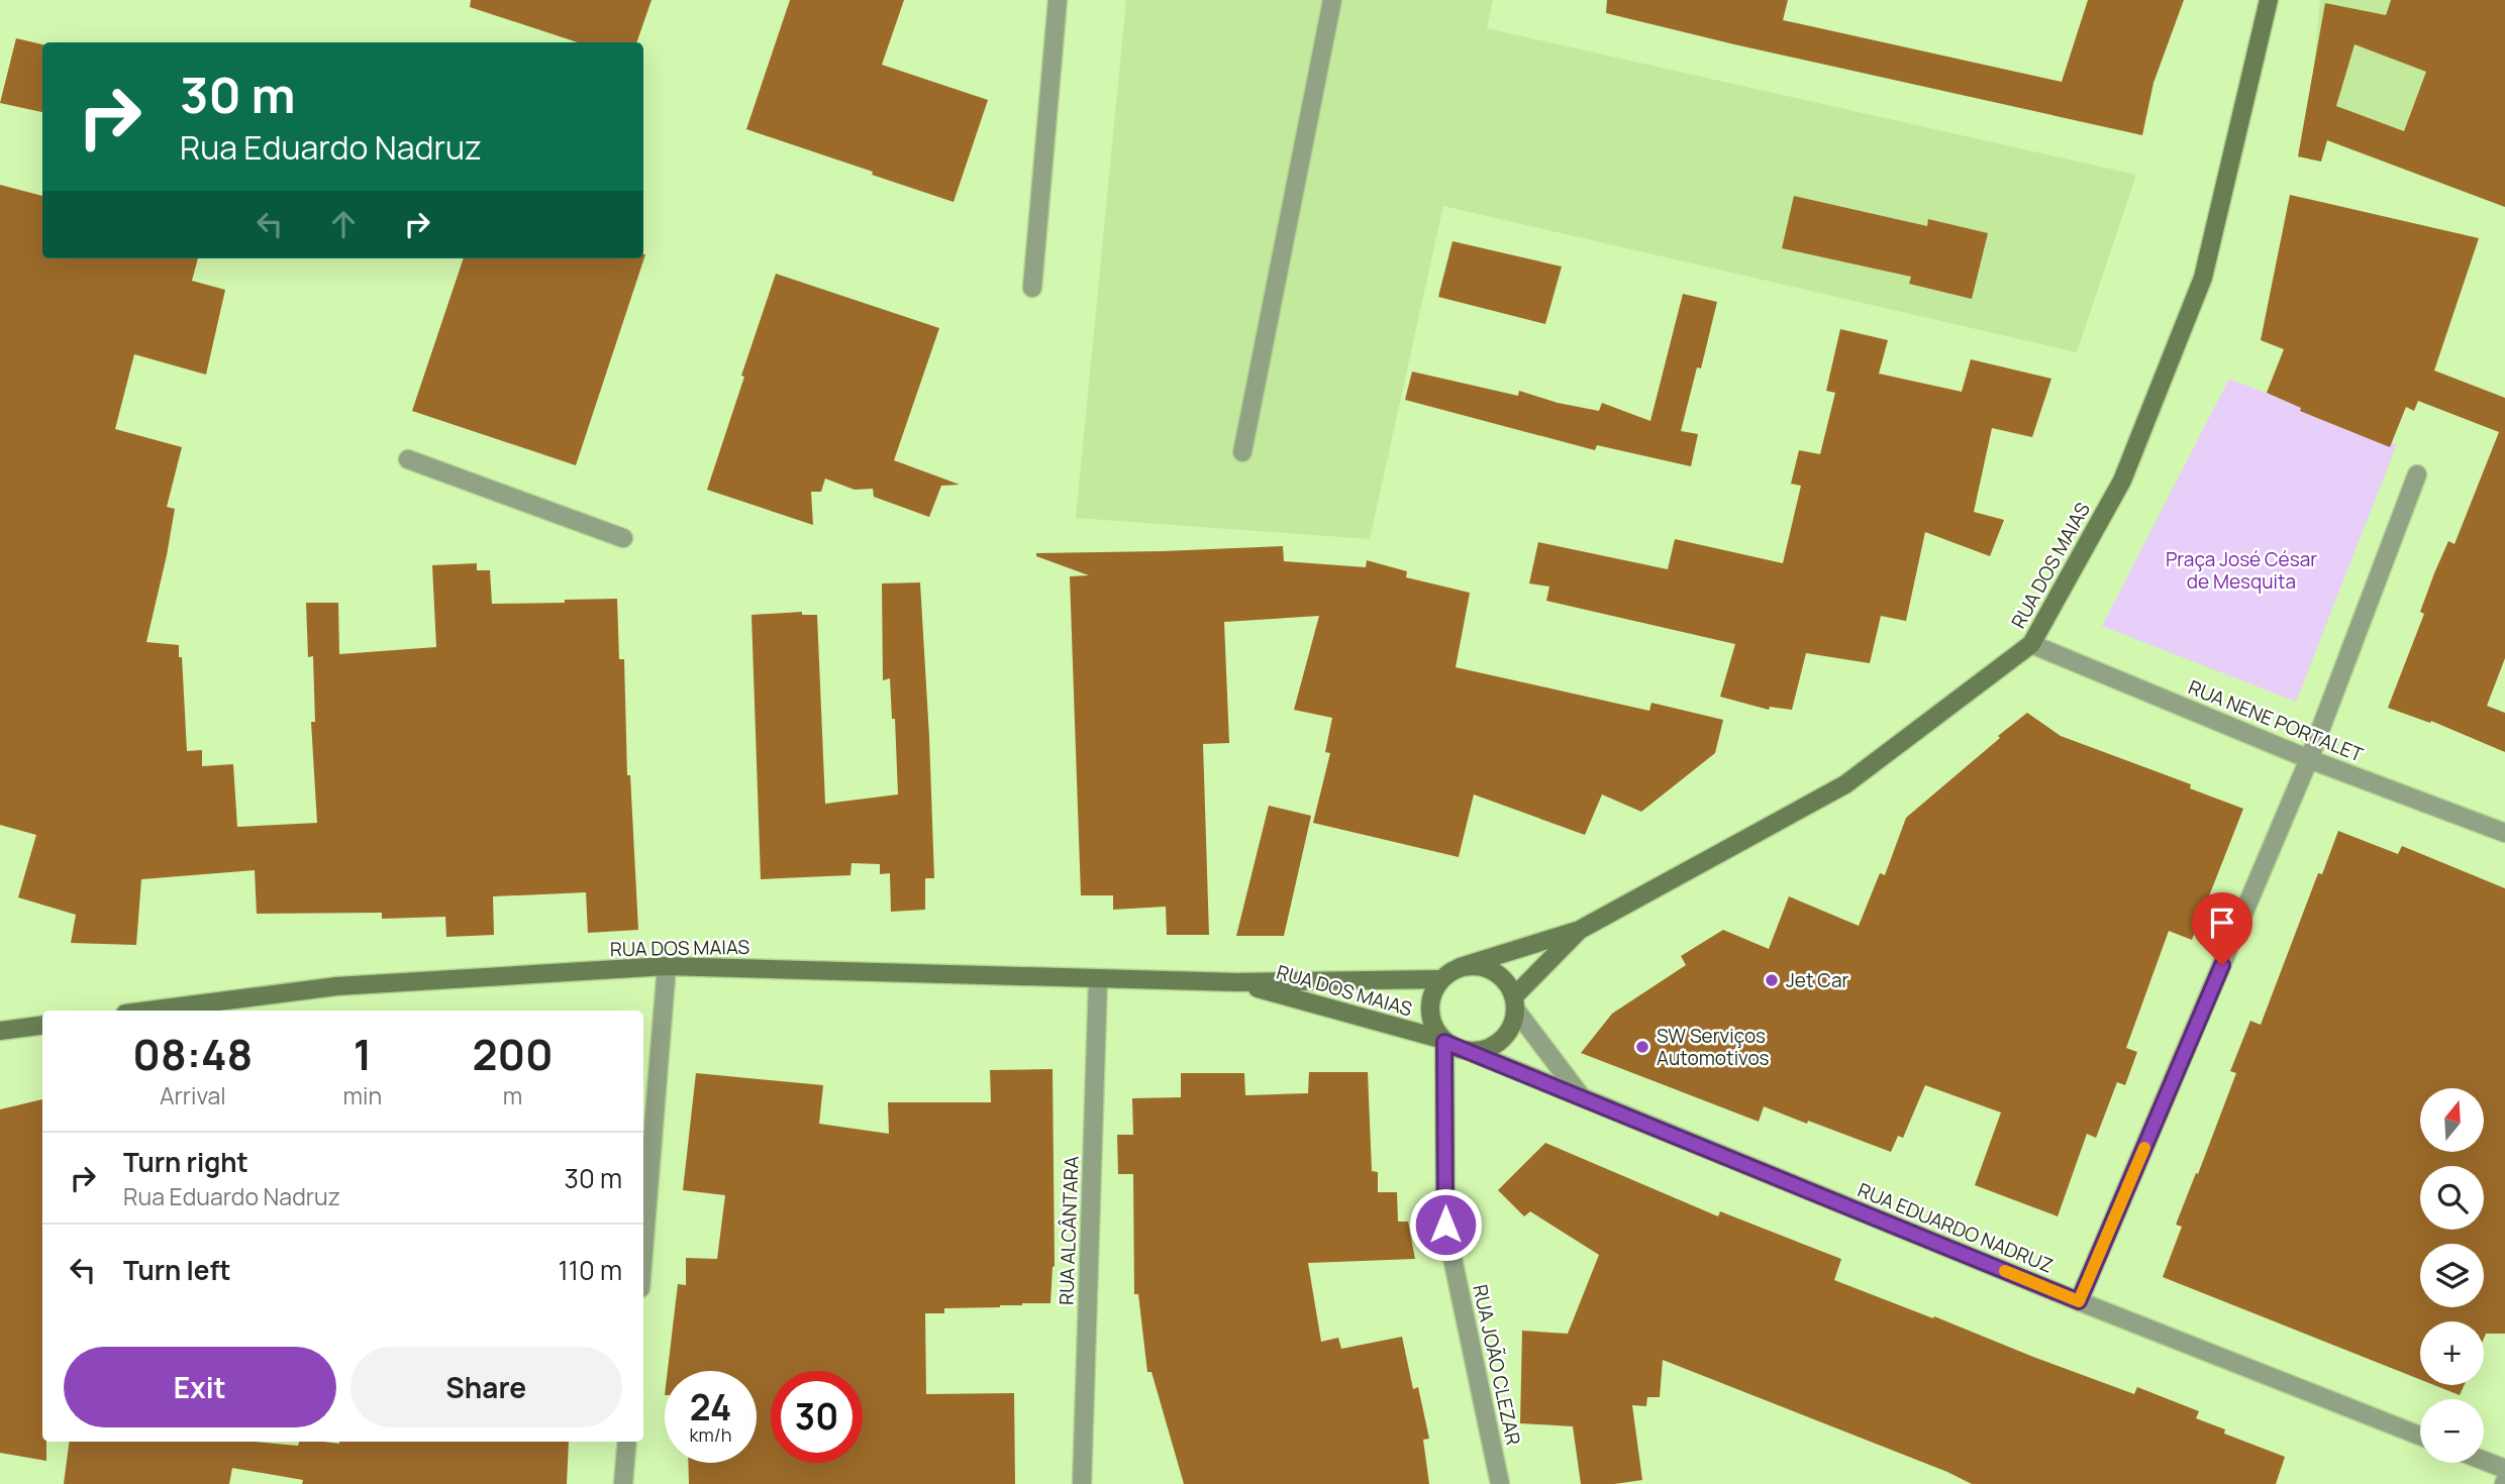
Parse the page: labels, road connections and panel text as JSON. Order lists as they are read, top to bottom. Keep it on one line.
{"streets":{"main road":["RUA DOS MAIAS"],"street":["RUA NENE PORTALET","RUA EDUARDO NADRUZ","RUA ALCÂNTARA","RUA JOÃO CLEZAR"]},"crossings":[["RUA DOS MAIAS","RUA NENE PORTALET"],["RUA DOS MAIAS","RUA EDUARDO NADRUZ"],["RUA DOS MAIAS","RUA ALCÂNTARA"],["RUA DOS MAIAS","RUA JOÃO CLEZAR"],["RUA EDUARDO NADRUZ","RUA JOÃO CLEZAR"]],"parks":["Praça José César de Mesquita"],"places":["Jet Car","SW Serviços Automotivos"],"north":"top","page":{"turn":["30 m","Rua Eduardo Nadruz"],"eta":["08:48","Arrival","1","min","200","m"],"map_buttons":["+","−"],"list":[{"name":"Turn right","note":"Rua Eduardo Nadruz","value":"30 m"},{"name":"Turn left","value":"110 m"}],"buttons":["Exit","Share"],"speed":"24 km/h","limit":"30"}}
